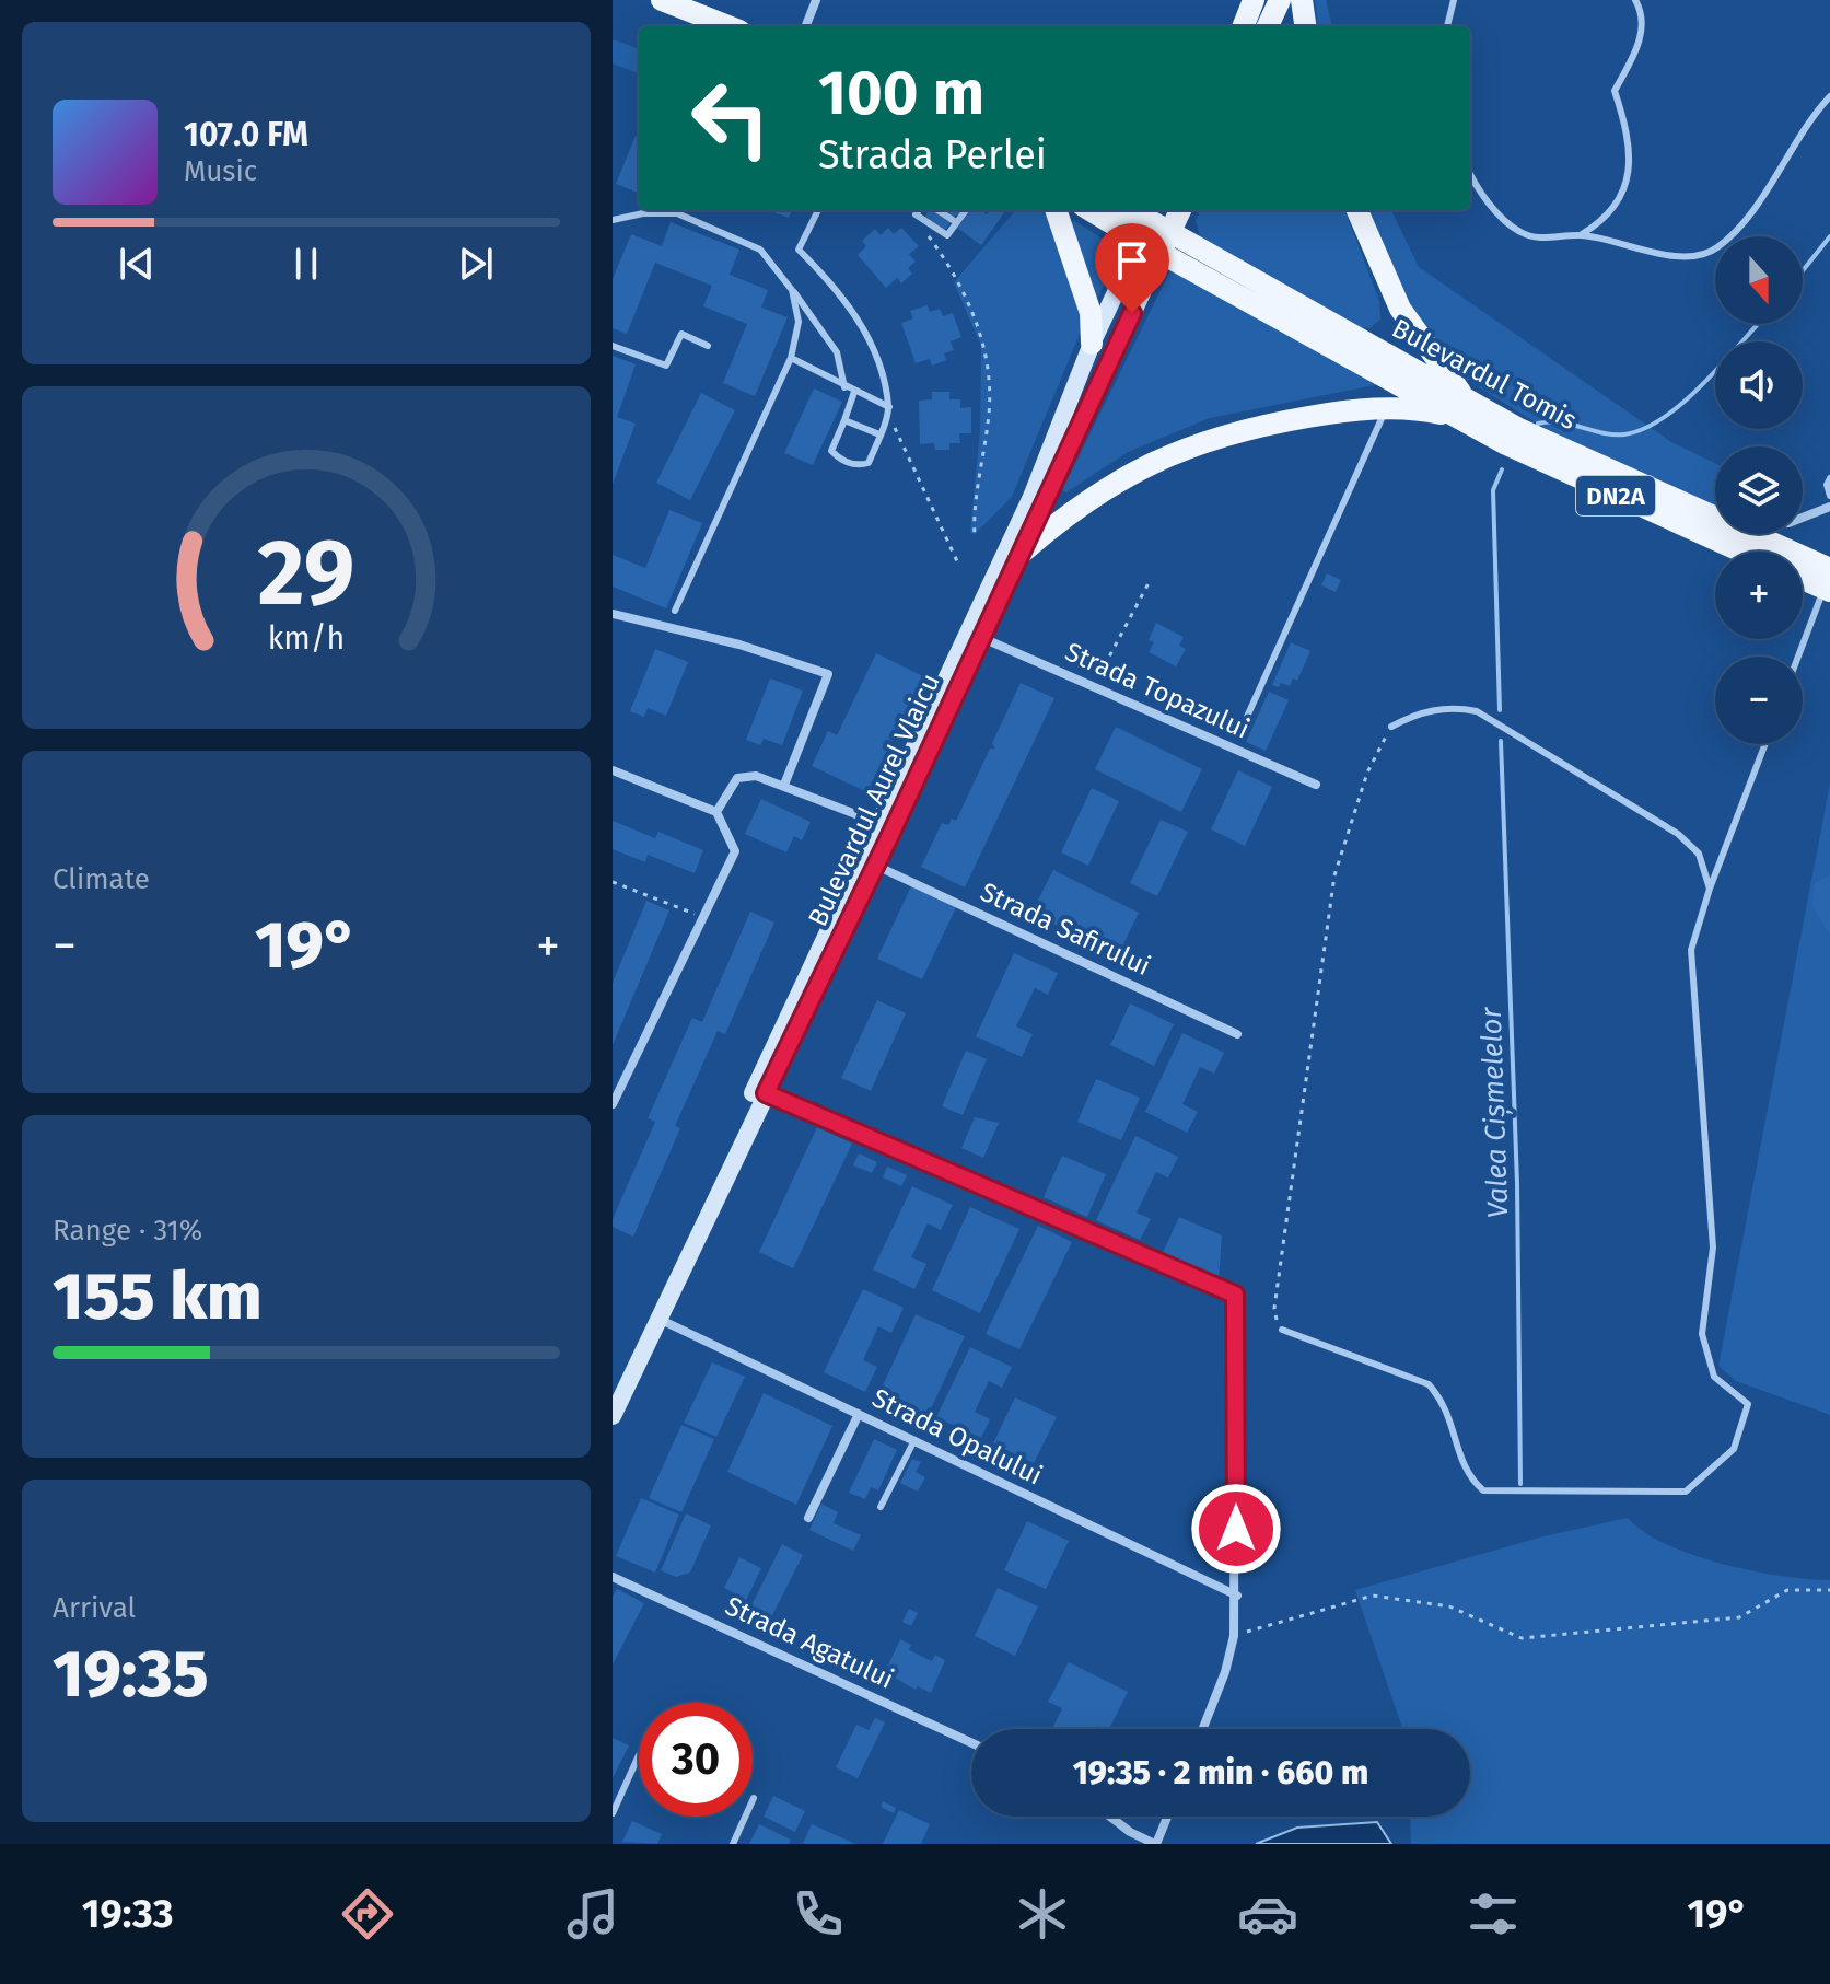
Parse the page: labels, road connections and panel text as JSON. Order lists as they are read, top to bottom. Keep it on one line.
{"streets":{"main road":["Bulevardul Tomis","DN2A","Bulevardul Aurel Vlaicu"],"street":["Strada Topazului","Strada Safirului","Strada Opalului","Strada Agatului"]},"crossings":[["Bulevardul Tomis","Bulevardul Aurel Vlaicu"],["Strada Topazului","Bulevardul Aurel Vlaicu"],["Bulevardul Aurel Vlaicu","Strada Safirului"],["Bulevardul Aurel Vlaicu","Strada Opalului"]],"water":["Valea Cișmelelor"],"north":"bottom","page":{"turn":["100 m","Strada Perlei"],"song":["107.0 FM","Music"],"map_buttons":["+","−"],"tile":["Climate",["Range · 31%","155 km"],["Arrival","19:35"]],"heat":["−","19°","+"],"limit":"30","trip":"19:35 · 2 min · 660 m","tabs":["19:33","19°"],"gauge":["29","km/h"]}}
